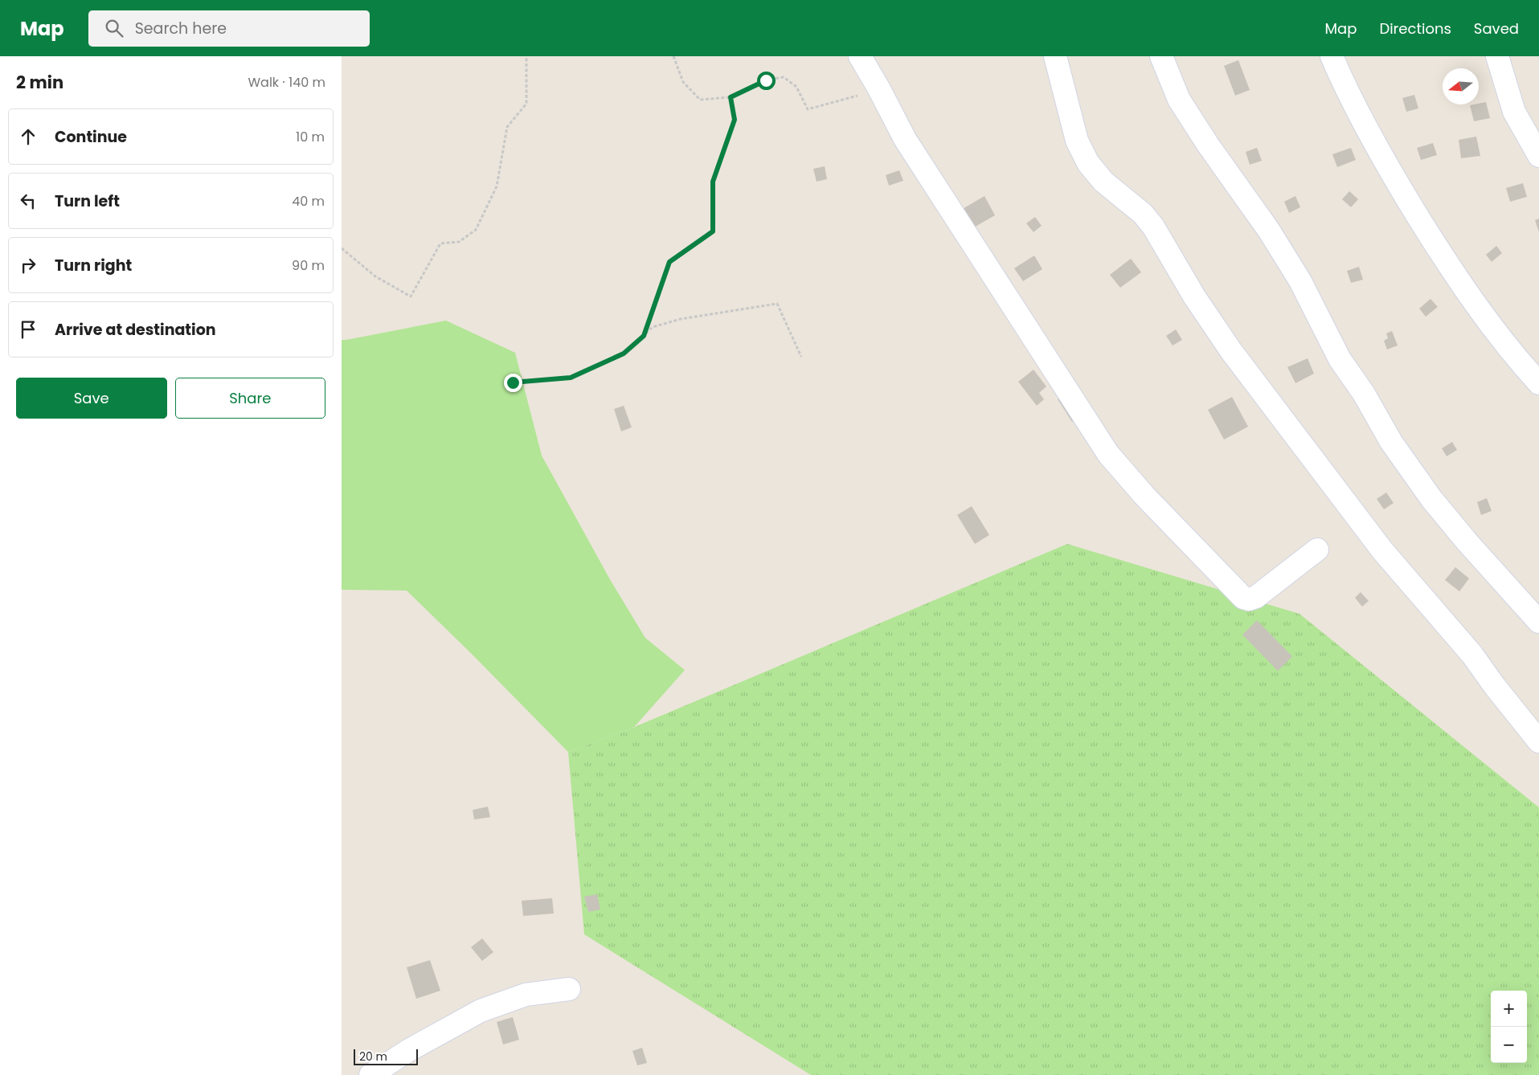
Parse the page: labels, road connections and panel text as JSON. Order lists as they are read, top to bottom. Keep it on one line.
{"scale_bar":"20 m","north":"left","page":{"header":"Map","search":"Search here","nav":["Map","Directions","Saved"],"heading":["2 min","Walk · 140 m"],"list":[["Continue","10 m"],["Turn left","40 m"],["Turn right","90 m"],"Arrive at destination"],"buttons":["Save","Share"],"map_buttons":["+","−"],"scale":"20 m"}}
